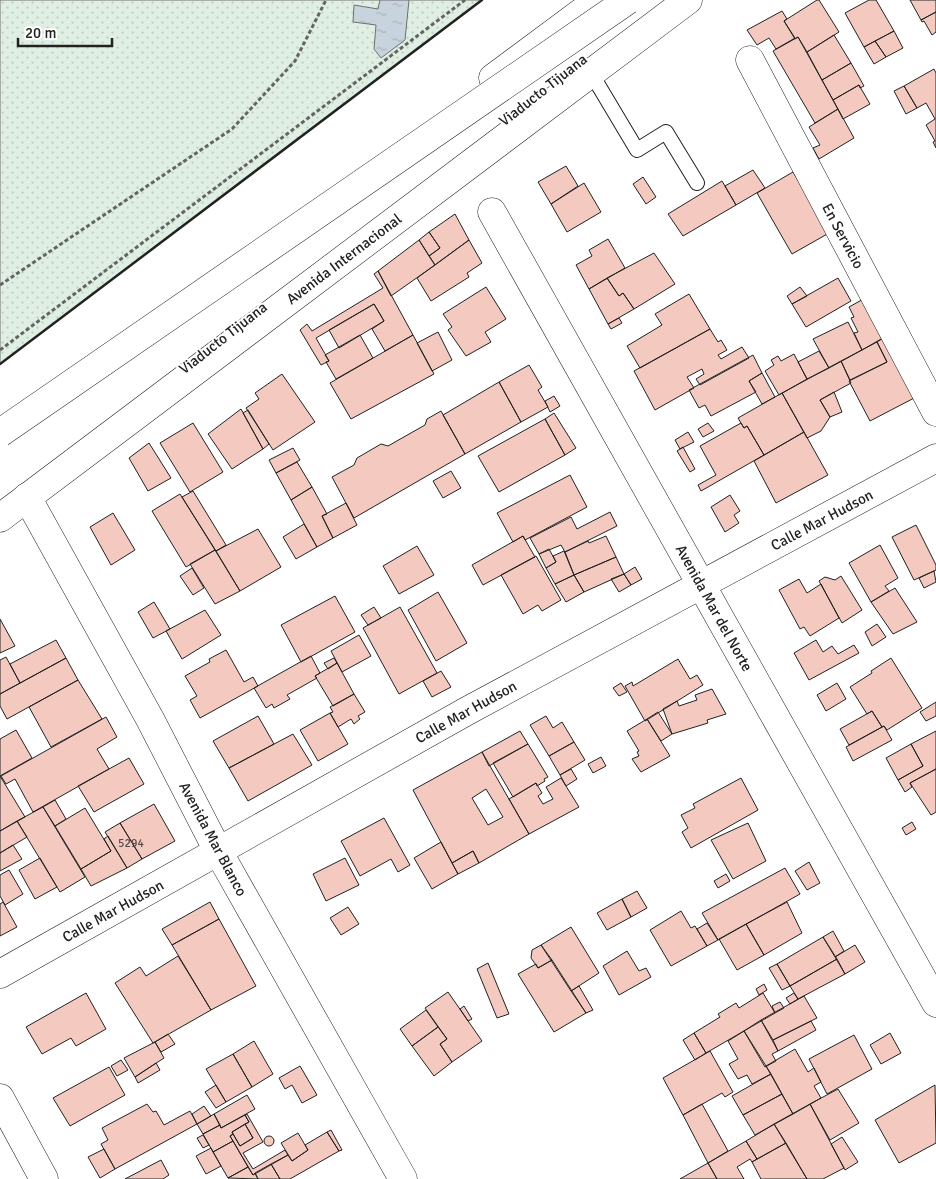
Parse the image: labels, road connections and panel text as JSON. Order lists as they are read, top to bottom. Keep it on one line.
{"streets":{"main road":["Viaducto Tijuana","En Servicio","Avenida Internacional","Calle Mar Hudson","Avenida Mar del Norte","Avenida Mar Blanco"]},"crossings":[["Avenida Internacional","Avenida Mar Blanco"],["Calle Mar Hudson","Avenida Mar del Norte"],["Calle Mar Hudson","Avenida Mar Blanco"]],"house_numbers":["5294"],"scale_bar":"20 m"}
